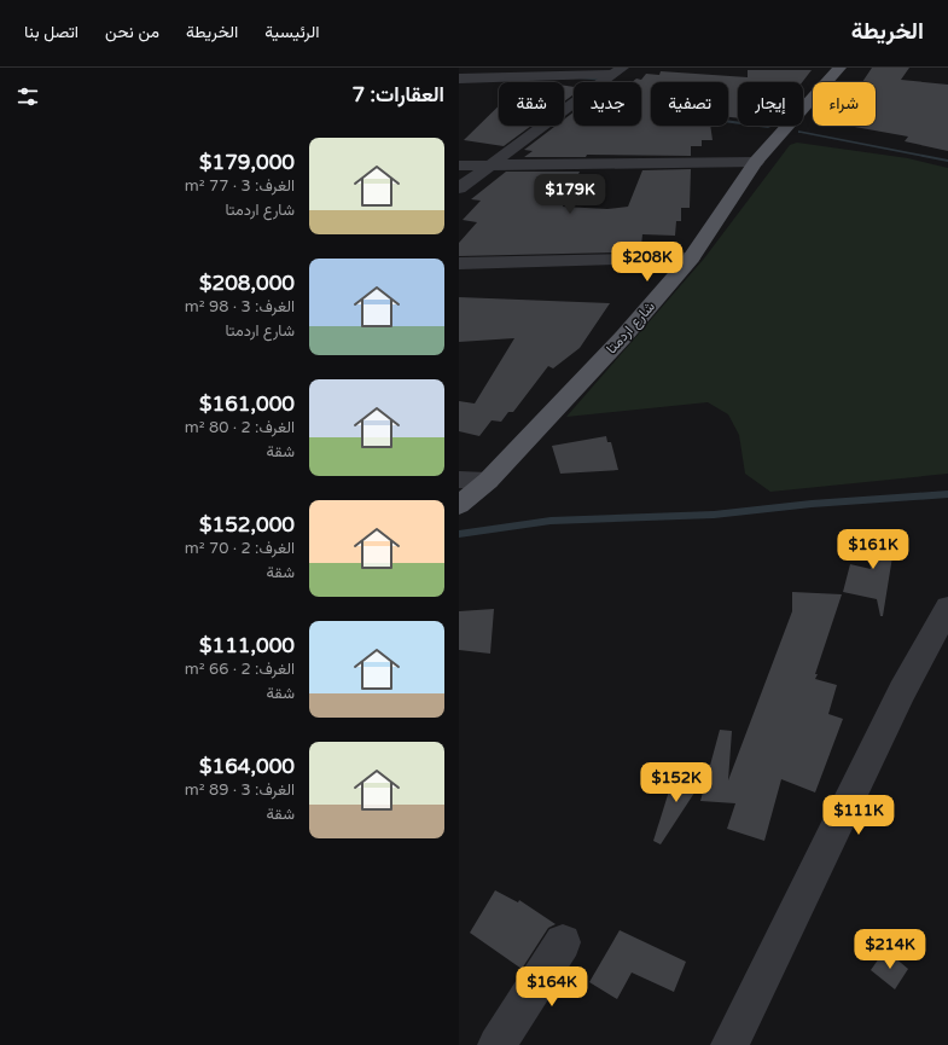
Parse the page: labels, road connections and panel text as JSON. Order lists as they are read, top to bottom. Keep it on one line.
{"streets":{"main road":["شارع اردمتا"]},"page":{"header":"الخريطة","nav":["الرئيسية","الخريطة","من نحن","اتصل بنا"],"heading":"العقارات: 7","chip":["شراء","إيجار","تصفية","جديد","شقة"],"list":[{"name":"$179,000","note":"الغرف: 3 · 77 m² · شارع اردمتا"},{"name":"$208,000","note":"الغرف: 3 · 98 m² · شارع اردمتا"},{"name":"$161,000","note":"الغرف: 2 · 80 m² · شقة"},{"name":"$152,000","note":"الغرف: 2 · 70 m² · شقة"},{"name":"$111,000","note":"الغرف: 2 · 66 m² · شقة"},{"name":"$164,000","note":"الغرف: 3 · 89 m² · شقة"}],"price":["$179K","$208K","$161K","$152K","$111K","$214K","$164K"]}}
